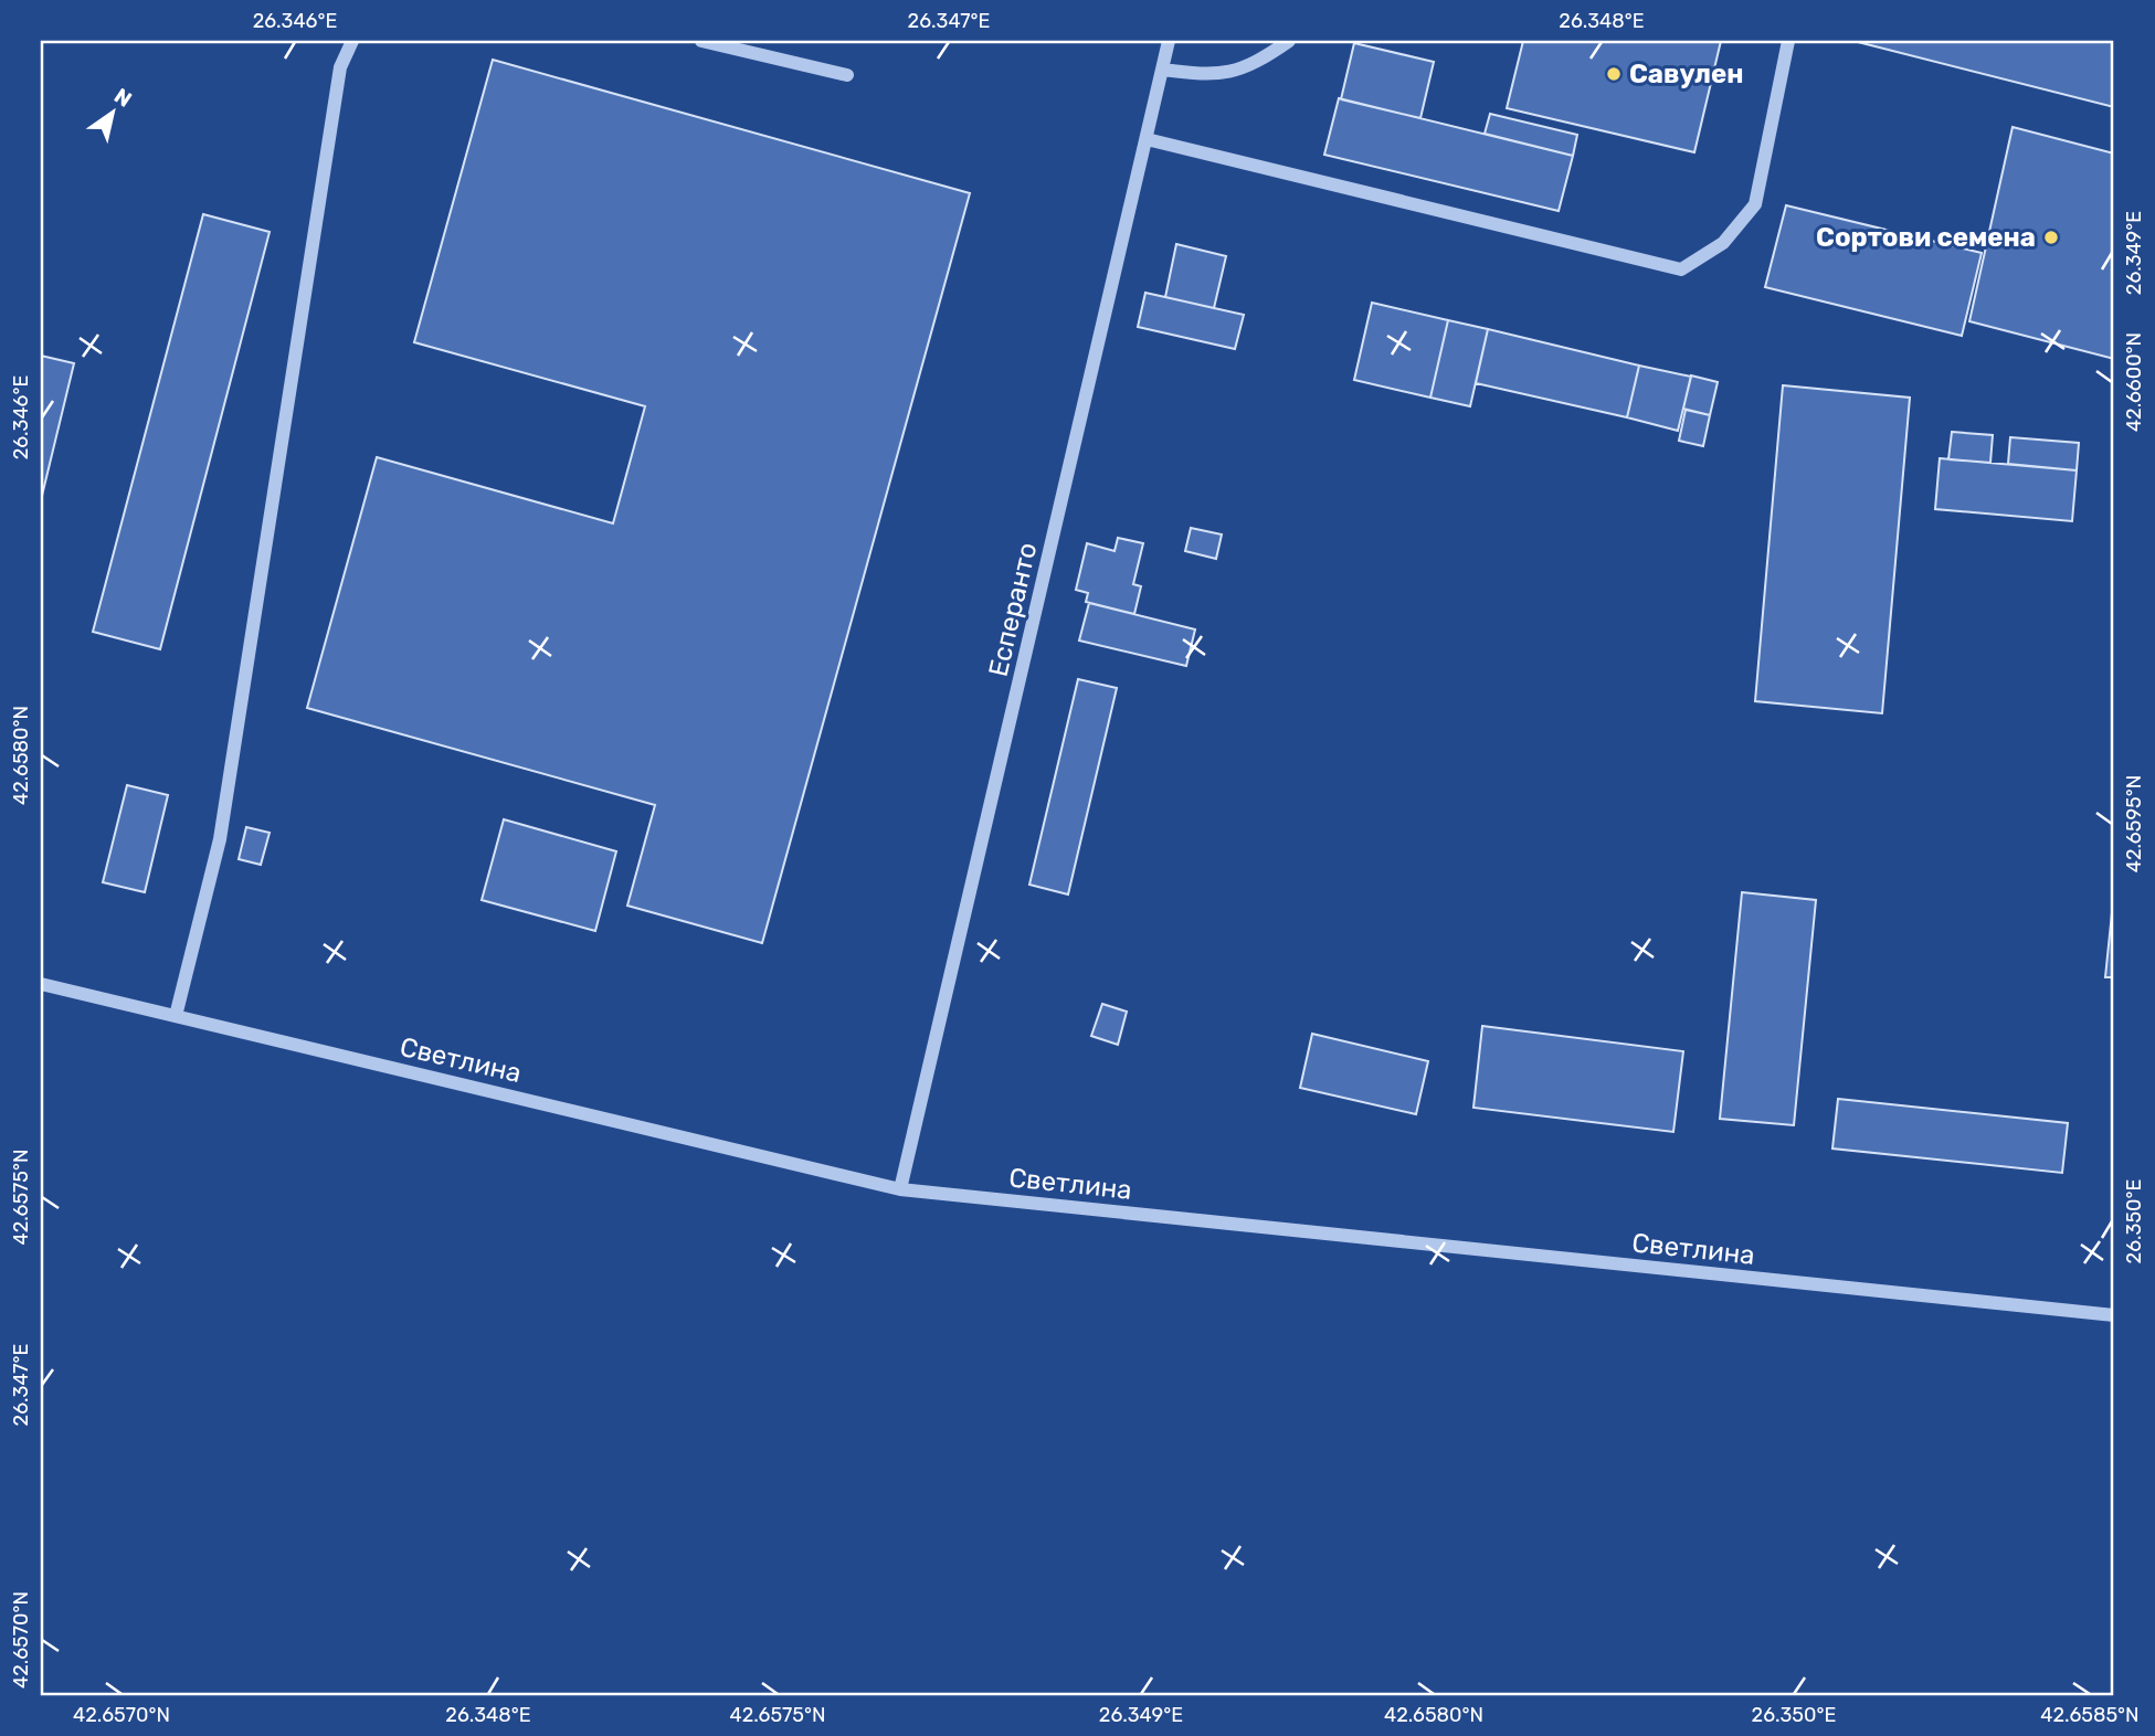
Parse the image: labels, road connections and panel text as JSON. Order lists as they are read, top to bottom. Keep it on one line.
{"streets":{"street":["Есперанто","Светлина"]},"crossings":[["Есперанто","Светлина"]],"places":["Савулен","Сортови семена"],"north":"top right","coordinates":["26.346°E","26.347°E","26.348°E","26.349°E","42.6600°N","42.6580°N","42.6595°N","42.6575°N","26.350°E","42.6570°N","42.6585°N"]}
